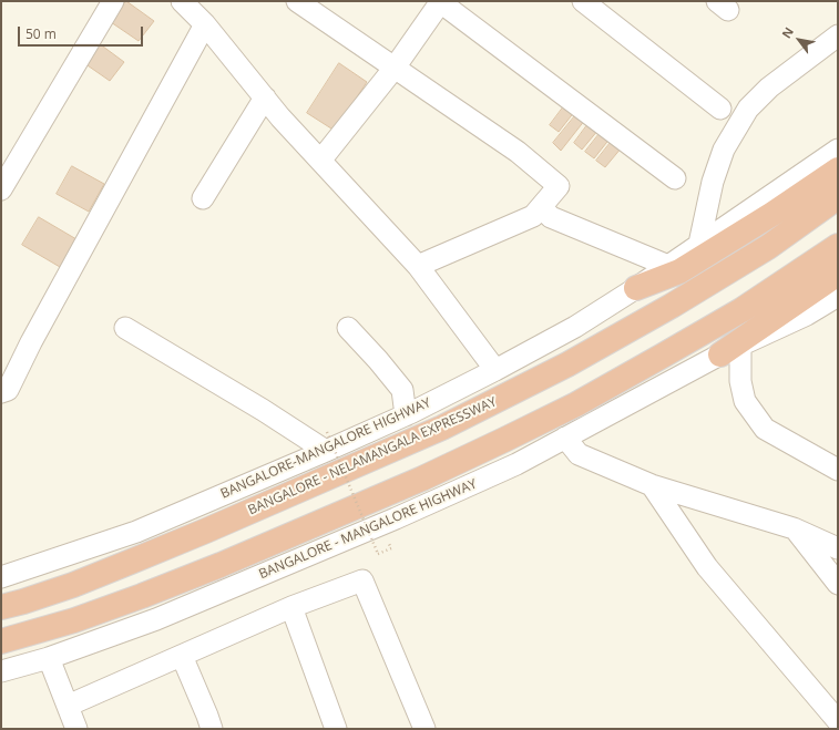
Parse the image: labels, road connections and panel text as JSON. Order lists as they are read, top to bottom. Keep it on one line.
{"streets":{"highway":["BANGALORE - NELAMANGALA EXPRESSWAY"],"street":["BANGALORE-MANGALORE HIGHWAY","BANGALORE - MANGALORE HIGHWAY"]},"scale_bar":"50 m","north":"top left"}
